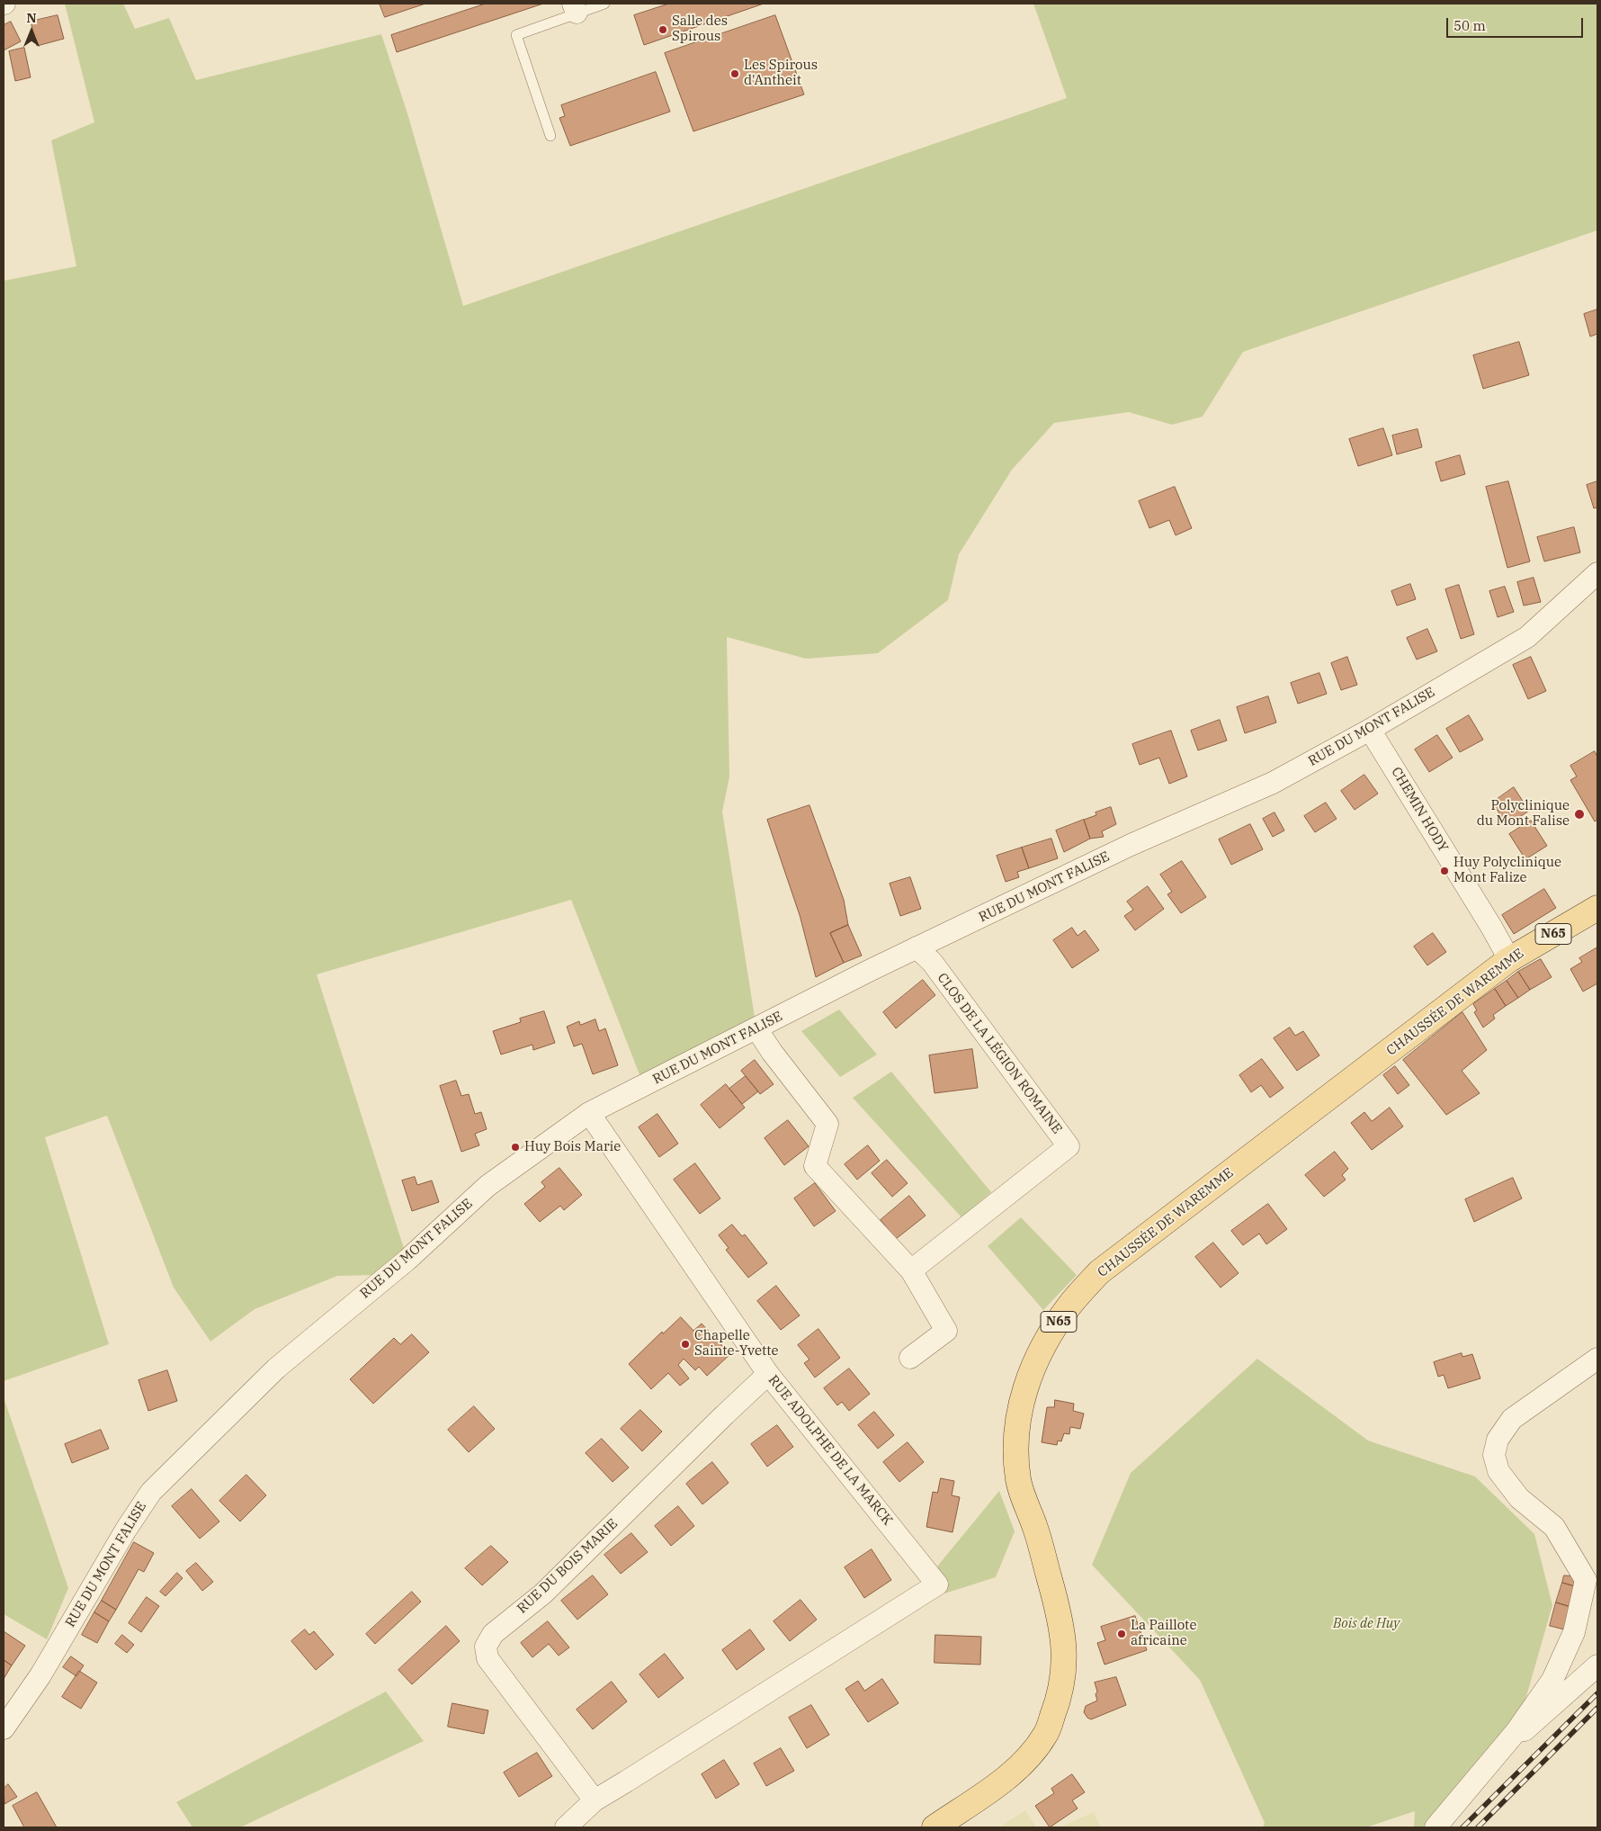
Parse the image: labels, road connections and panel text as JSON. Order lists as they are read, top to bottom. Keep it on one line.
{"streets":{"main road":["N65","CHAUSSÉE DE WAREMME"],"street":["RUE DU MONT FALISE","CHEMIN HODY","CLOS DE LA LÉGION ROMAINE","RUE ADOLPHE DE LA MARCK","RUE DU BOIS MARIE"]},"crossings":[["RUE DU MONT FALISE","CHEMIN HODY"],["RUE DU MONT FALISE","CLOS DE LA LÉGION ROMAINE"],["RUE DU MONT FALISE","RUE ADOLPHE DE LA MARCK"],["CHEMIN HODY","CHAUSSÉE DE WAREMME"],["RUE ADOLPHE DE LA MARCK","RUE DU BOIS MARIE"]],"parks":["Bois de Huy"],"places":["Salle des Spirous","Les Spirous d'Antheit","Polyclinique du Mont Falise","Huy Polyclinique Mont Falize","Huy Bois Marie","Chapelle Sainte-Yvette","La Paillote africaine"],"scale_bar":"50 m","north":"top"}
